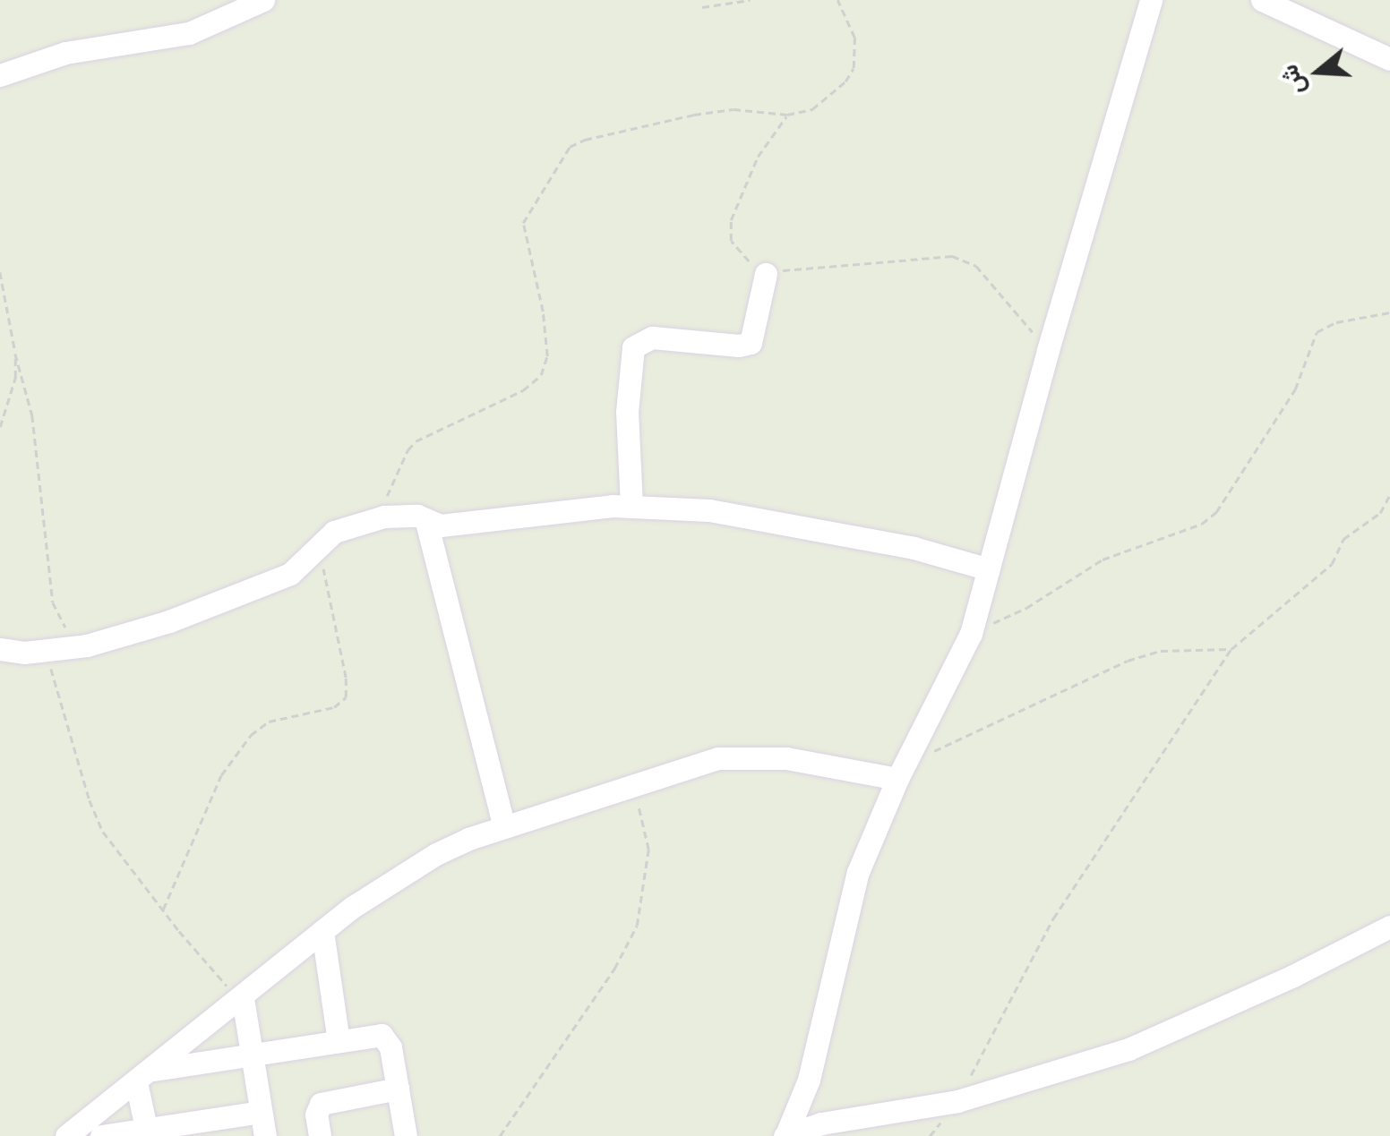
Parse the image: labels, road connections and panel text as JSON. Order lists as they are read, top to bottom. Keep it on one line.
{"north":"left"}
